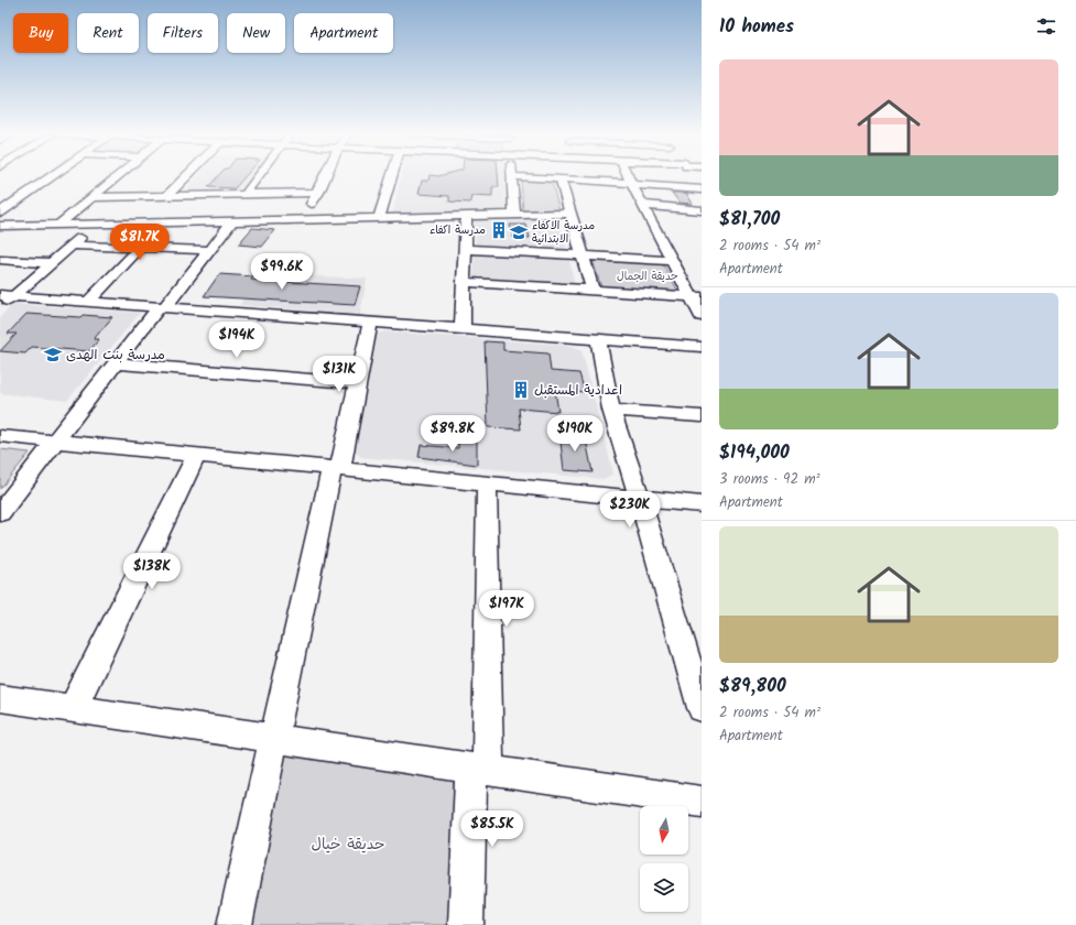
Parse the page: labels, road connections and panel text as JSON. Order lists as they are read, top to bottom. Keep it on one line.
{"parks":["حديقة الجمال","حديقة خيال"],"places":{"building":["مدرسة اكفاء","اعدادية المستقبل"],"school or university":["مدرسة الاكفاء الابتدائية","مدرسة بنت الهدی"]},"north":"bottom","page":{"heading":"10 homes","chip":["Buy","Rent","Filters","New","Apartment"],"list":[{"name":"$81,700","note":"2 rooms · 54 m² · Apartment"},{"name":"$194,000","note":"3 rooms · 92 m² · Apartment"},{"name":"$89,800","note":"2 rooms · 54 m² · Apartment"}],"price":["$81.7K","$99.6K","$194K","$131K","$89.8K","$190K","$230K","$138K","$197K","$85.5K"]}}
